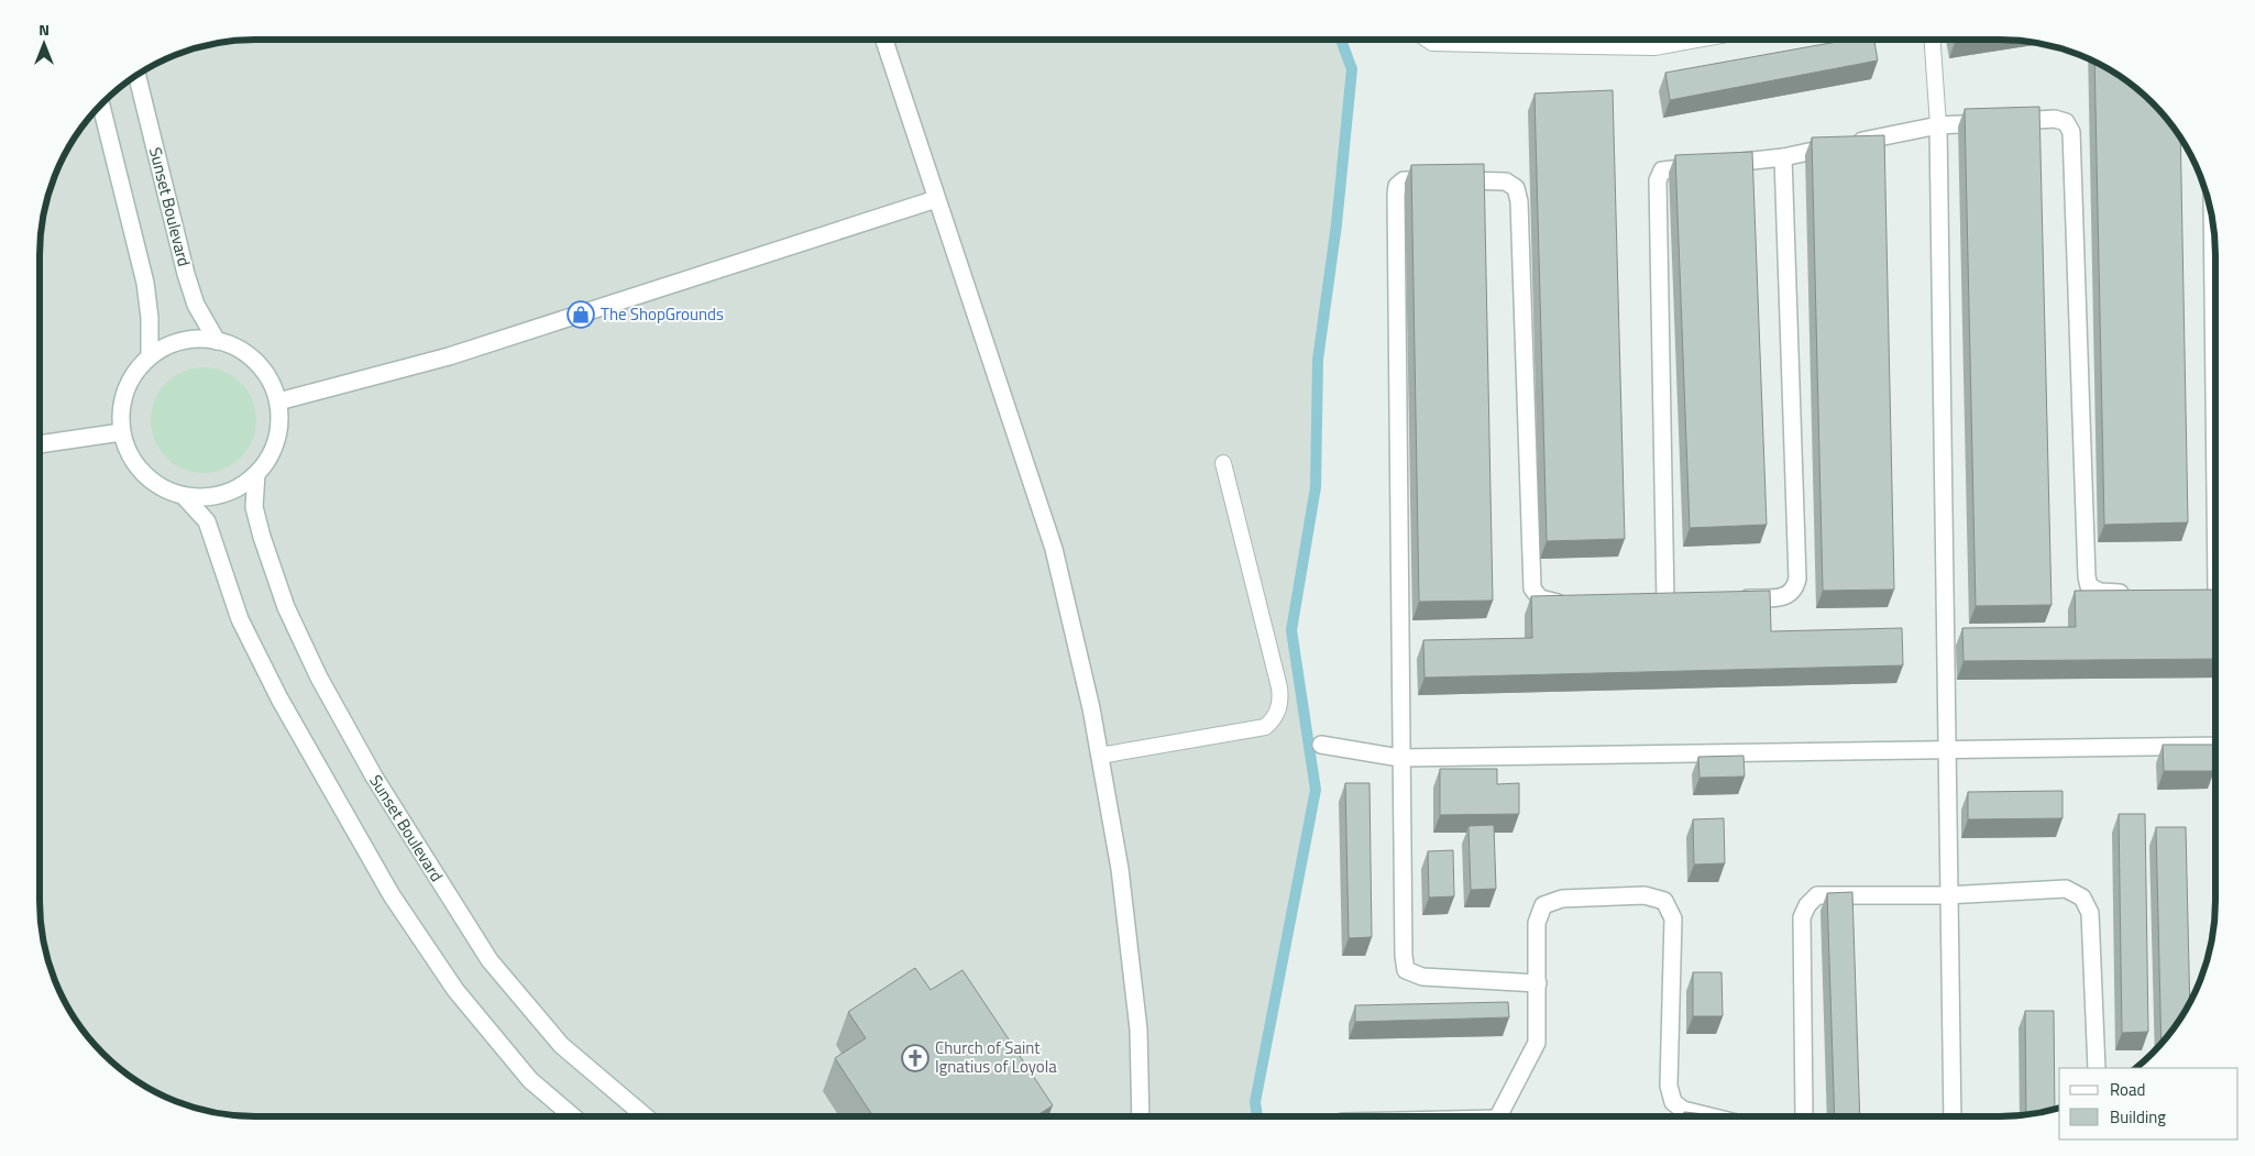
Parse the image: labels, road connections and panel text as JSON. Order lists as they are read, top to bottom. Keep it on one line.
{"streets":{"street":["Sunset Boulevard"]},"places":{"shop":["The ShopGrounds"],"church":["Church of Saint Ignatius of Loyola"]},"legend":["Road","Building"],"north":"top"}
